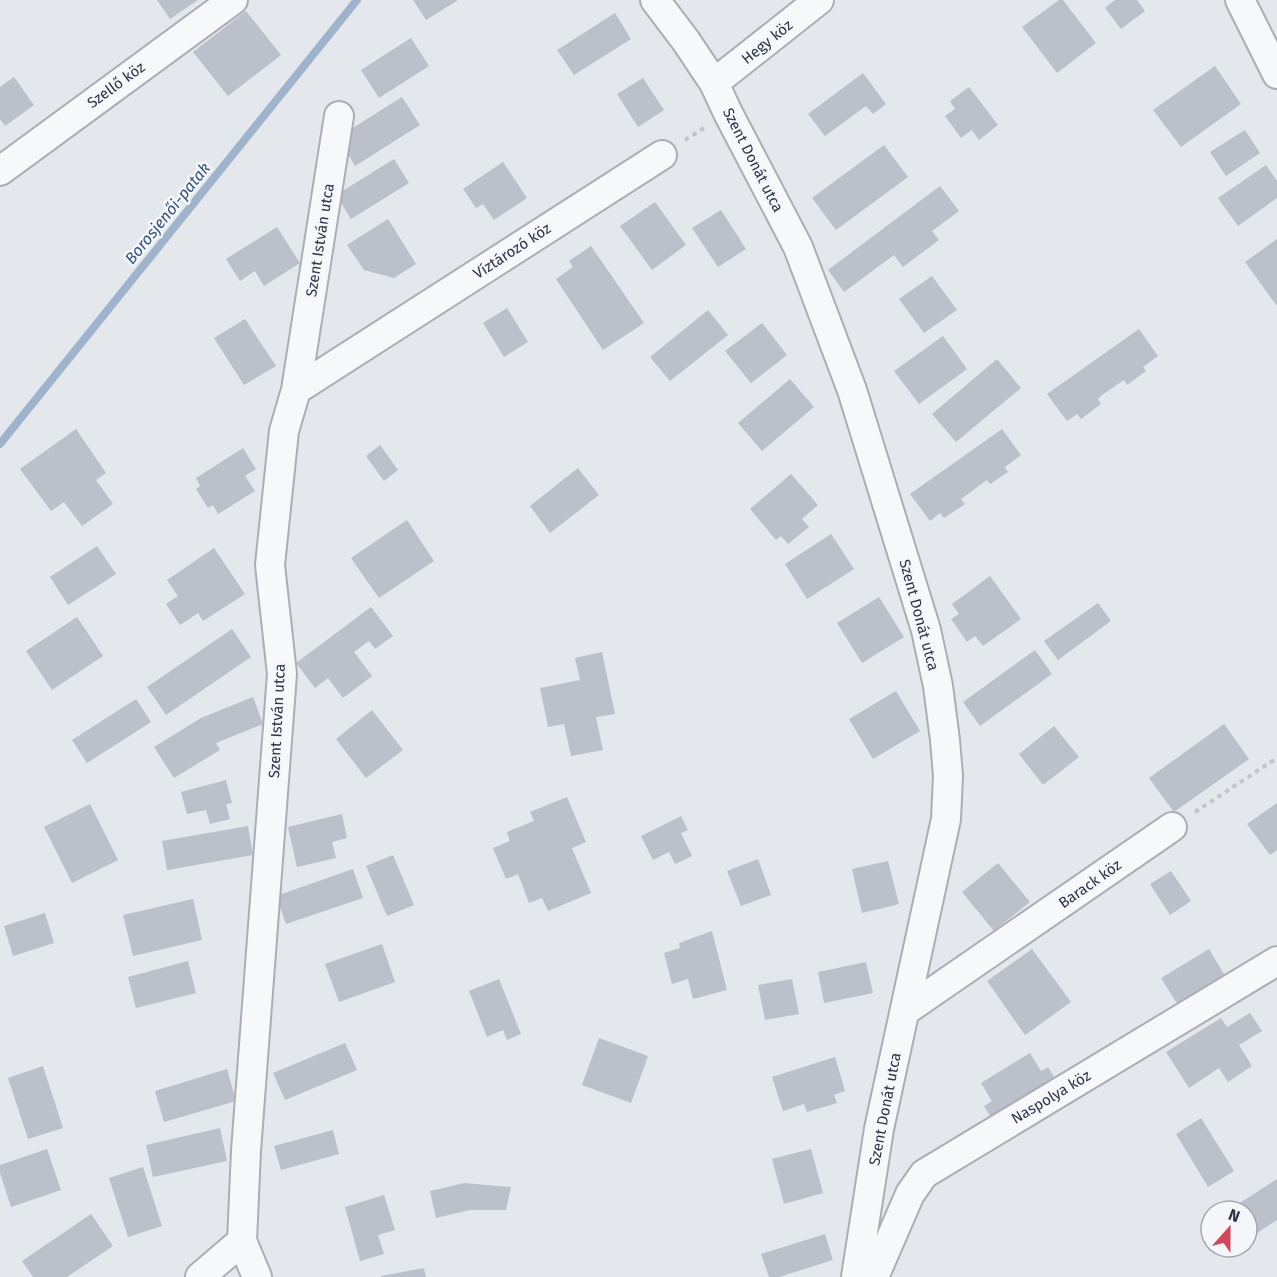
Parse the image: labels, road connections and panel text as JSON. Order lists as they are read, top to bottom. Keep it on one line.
{"streets":{"street":["Hegy köz","Szellő köz","Szent Donát utca","Szent István utca","Víztározó köz","Barack köz","Naspolya köz"]},"crossings":[["Hegy köz","Szent Donát utca"],["Szent Donát utca","Barack köz"],["Szent István utca","Víztározó köz"]],"water":["Borosjenői-patak"],"north":"top"}
